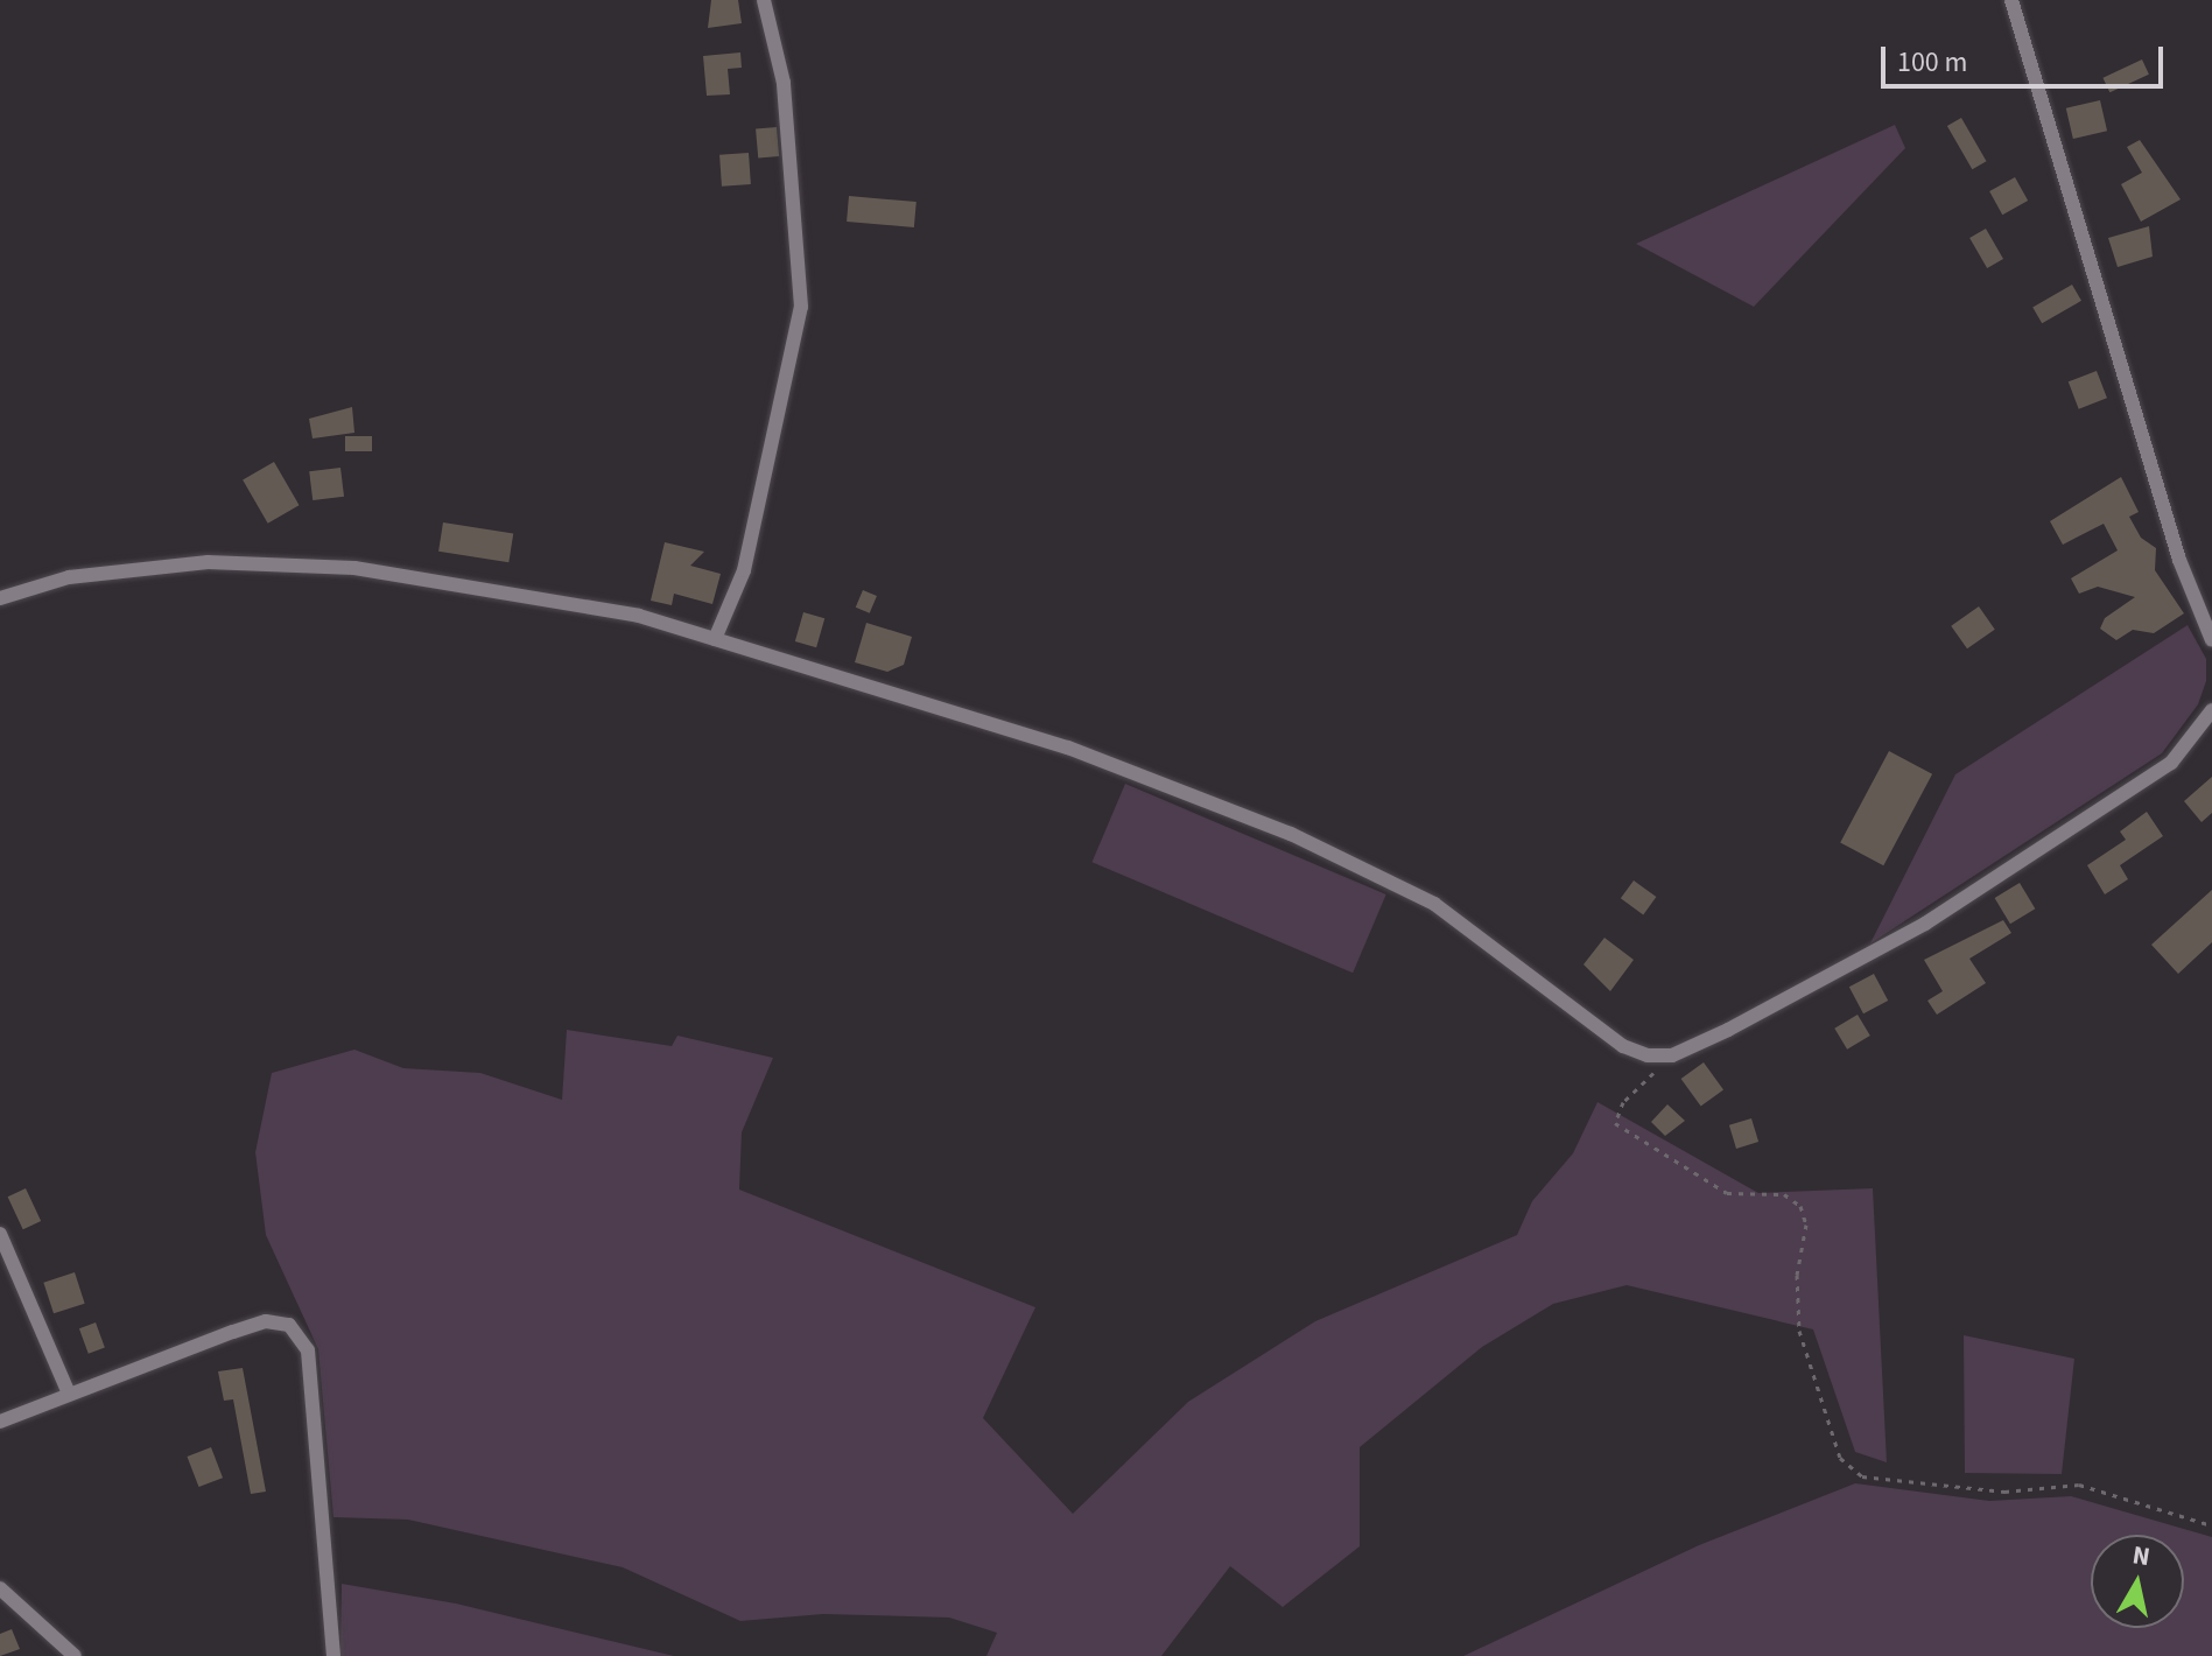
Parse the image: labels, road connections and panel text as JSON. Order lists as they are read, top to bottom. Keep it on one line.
{"scale_bar":"100 m","north":"top"}
